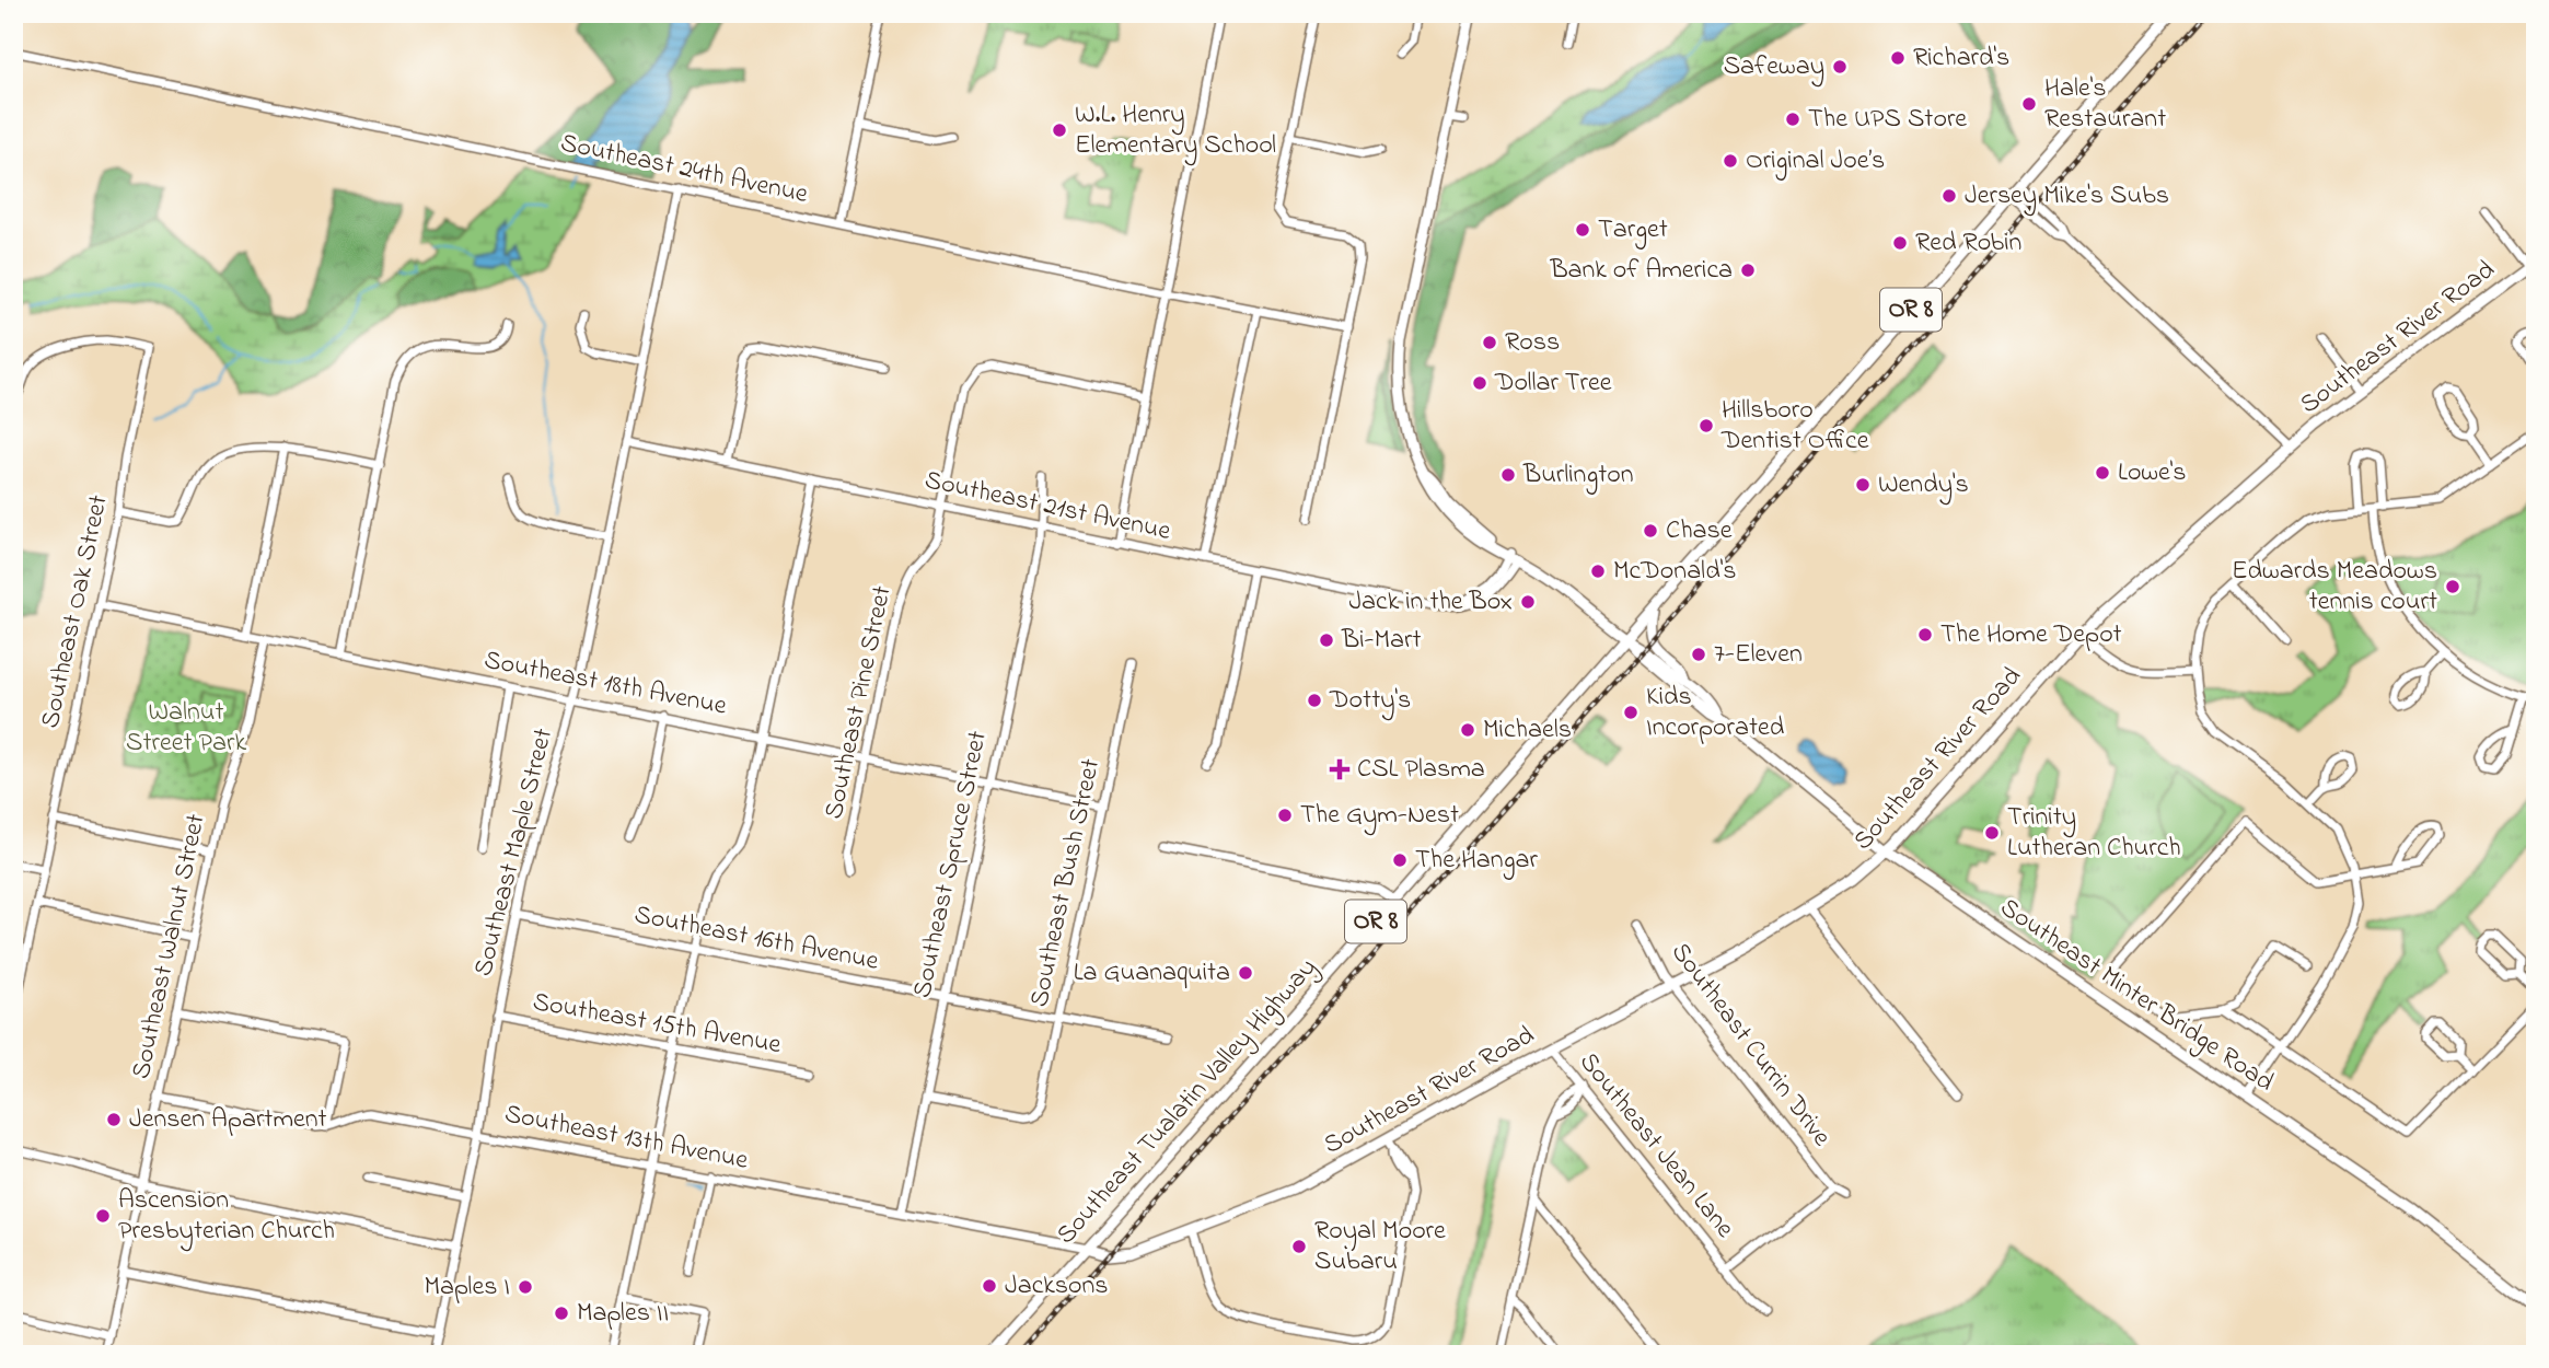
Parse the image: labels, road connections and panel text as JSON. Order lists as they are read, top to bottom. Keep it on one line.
{"streets":{"main road":["OR 8","Southeast River Road","Southeast Minter Bridge Road","Southeast Tualatin Valley Highway"],"street":["Southeast 24th Avenue","Southeast 21st Avenue","Southeast Oak Street","Southeast 18th Avenue","Southeast Pine Street","Southeast Maple Street","Southeast Spruce Street","Southeast Bush Street","Southeast 16th Avenue","Southeast Walnut Street","Southeast 15th Avenue","Southeast Currin Drive","Southeast 13th Avenue","Southeast Jean Lane"]},"crossings":[["Southeast 24th Avenue","Southeast Maple Street"],["Southeast River Road","Southeast Minter Bridge Road"],["Southeast River Road","Southeast Currin Drive"],["Southeast River Road","Southeast Tualatin Valley Highway"],["Southeast River Road","Southeast 13th Avenue"],["Southeast River Road","Southeast Jean Lane"],["Southeast 21st Avenue","Southeast Pine Street"],["Southeast 21st Avenue","Southeast Maple Street"],["Southeast 21st Avenue","Southeast Spruce Street"],["Southeast Oak Street","Southeast 18th Avenue"],["Southeast 18th Avenue","Southeast Pine Street"],["Southeast 18th Avenue","Southeast Maple Street"],["Southeast 18th Avenue","Southeast Spruce Street"],["Southeast 18th Avenue","Southeast Bush Street"],["Southeast 18th Avenue","Southeast Walnut Street"],["Southeast Maple Street","Southeast 16th Avenue"],["Southeast Maple Street","Southeast 15th Avenue"],["Southeast Maple Street","Southeast 13th Avenue"],["Southeast Spruce Street","Southeast Bush Street"],["Southeast Spruce Street","Southeast 16th Avenue"],["Southeast Spruce Street","Southeast 13th Avenue"],["Southeast Bush Street","Southeast 16th Avenue"],["Southeast Walnut Street","Southeast 13th Avenue"],["Southeast Minter Bridge Road","Southeast Tualatin Valley Highway"],["Southeast Tualatin Valley Highway","Southeast 13th Avenue"]],"parks":["Walnut Street Park"],"places":{"other":["Richard's","Safeway","Hale's Restaurant","The UPS Store","W.L. Henry Elementary School","Original Joe’s","Jersey Mike's Subs","Target","Red Robin","Bank of America","Ross","Dollar Tree","Hillsboro Dentist Office","Lowe's","Burlington","Wendy's","Chase","McDonald's","Edwards Meadows tennis court","Jack in the Box","The Home Depot","Bi-Mart","7-Eleven","Dotty's","Kids Incorporated","Michaels","The Gym-Nest","Trinity Lutheran Church","The Hangar","La Guanaquita","Jensen Apartment","Ascension Presbyterian Church","Royal Moore Subaru","Jacksons","Maples I","Maples II"],"health":["CSL Plasma"]}}
